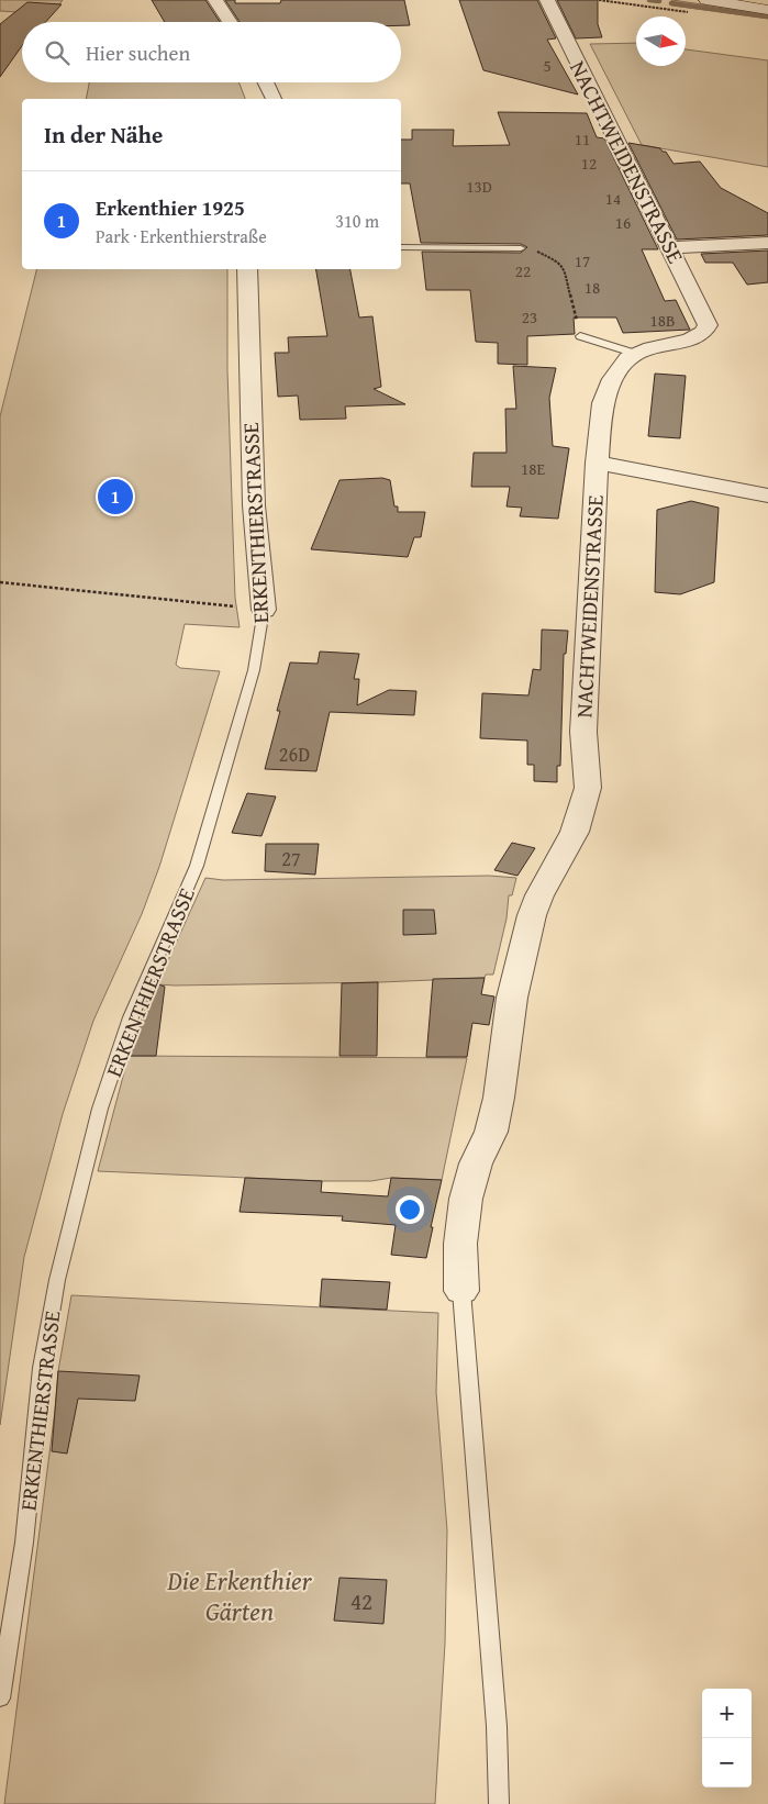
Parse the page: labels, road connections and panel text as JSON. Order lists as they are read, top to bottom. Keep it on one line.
{"streets":{"street":["NACHTWEIDENSTRASSE","ERKENTHIERSTRASSE"]},"parks":["Die Erkenthier Gärten"],"house_numbers":["5","11","12","13D","14","16","17","22","18","23","18B","18E","26D","27","42"],"north":"right","page":{"search":"Hier suchen","heading":"In der Nähe","list":[{"mark":"1","name":"Erkenthier 1925","note":"Park · Erkenthierstraße","value":"310 m"}],"pins":"1","map_buttons":["+","−"]}}
